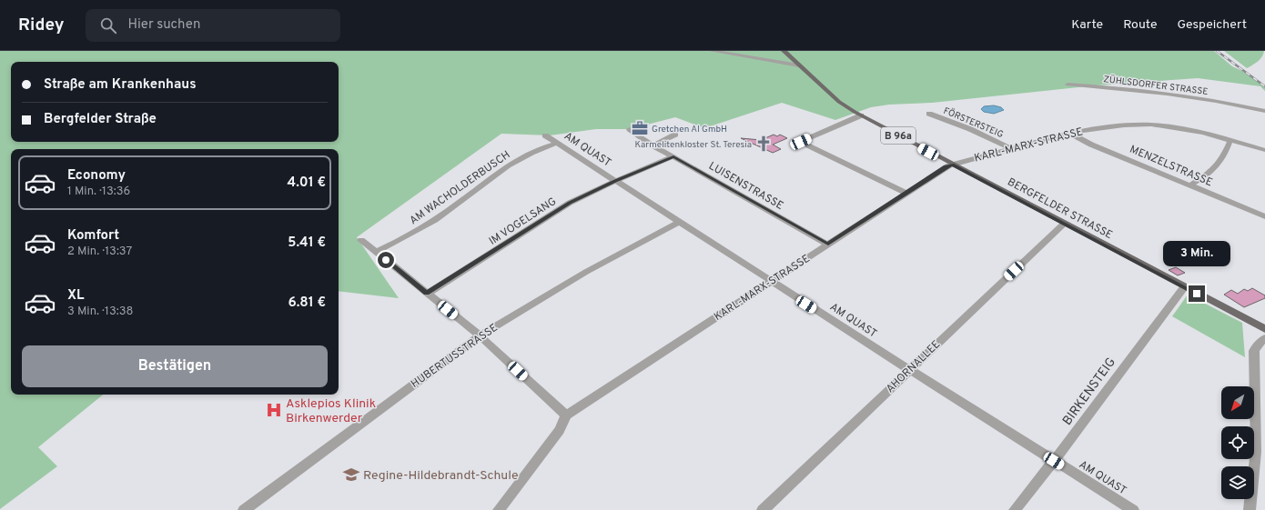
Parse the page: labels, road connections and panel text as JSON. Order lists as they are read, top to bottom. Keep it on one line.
{"streets":{"main road":["B 96a","BERGFELDER STRASSE"],"street":["ZÜHLSDORFER STRASSE","FÖRSTERSTEIG","KARL-MARX-STRASSE","AM QUAST","MENZELSTRASSE","LUISENSTRASSE","AM WACHOLDERBUSCH","IM VOGELSANG","HUBERTUSSTRASSE","AHORNALLEE","BIRKENSTEIG"]},"crossings":[["FÖRSTERSTEIG","KARL-MARX-STRASSE"],["B 96a","BERGFELDER STRASSE"],["KARL-MARX-STRASSE","AM QUAST"],["KARL-MARX-STRASSE","MENZELSTRASSE"],["KARL-MARX-STRASSE","LUISENSTRASSE"],["KARL-MARX-STRASSE","BERGFELDER STRASSE"],["AM QUAST","AM WACHOLDERBUSCH"],["AM QUAST","IM VOGELSANG"],["AM QUAST","HUBERTUSSTRASSE"],["AM QUAST","AHORNALLEE"],["AM QUAST","BIRKENSTEIG"],["LUISENSTRASSE","IM VOGELSANG"],["BERGFELDER STRASSE","AHORNALLEE"],["BERGFELDER STRASSE","BIRKENSTEIG"]],"places":{"office":["Gretchen AI GmbH"],"church":["Karmelitenkloster St. Teresia"],"hospital":["Asklepios Klinik Birkenwerder"],"school or university":["Regine-Hildebrandt-Schule"]},"north":"bottom left","page":{"header":"Ridey","search":"Hier suchen","nav":["Karte","Route","Gespeichert"],"banner":["Straße am Krankenhaus","Bergfelder Straße"],"list":[{"name":"Economy","note":"1 Min. · 13:36","value":"4.01 €"},{"name":"Komfort","note":"2 Min. · 13:37","value":"5.41 €"},{"name":"XL","note":"3 Min. · 13:38","value":"6.81 €"}],"bubble":"3 Min.","buttons":"Bestätigen"}}
